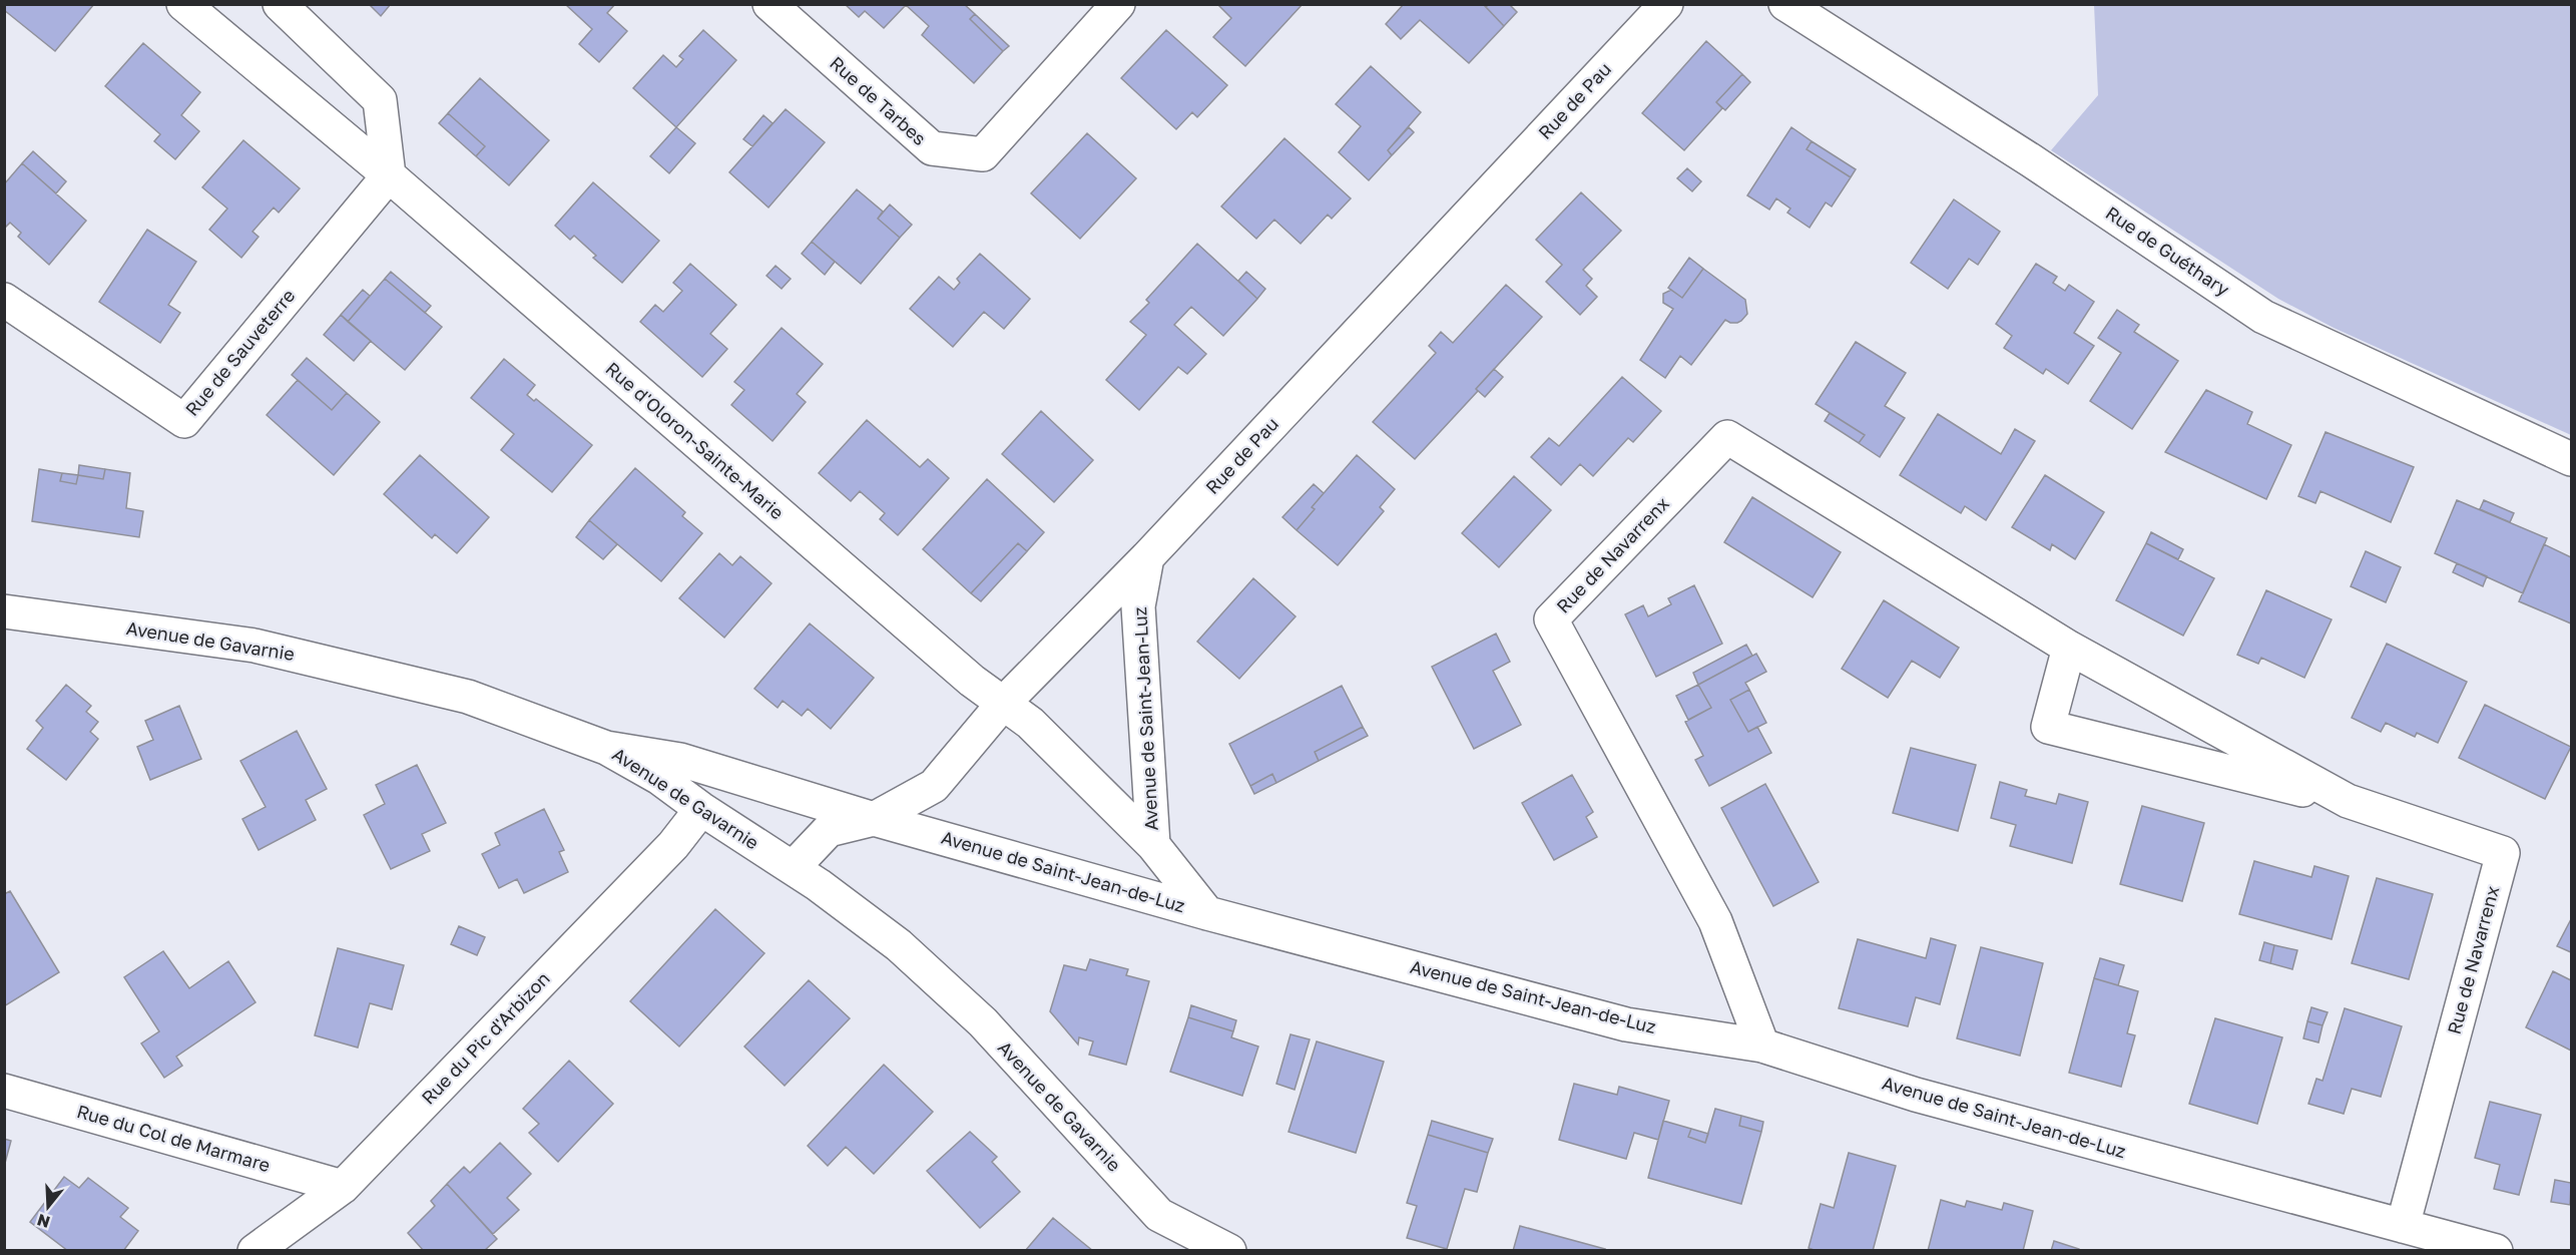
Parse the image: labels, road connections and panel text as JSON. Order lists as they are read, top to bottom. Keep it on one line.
{"streets":{"street":["Rue de Tarbes","Rue de Pau","Rue de Guéthary","Rue de Sauveterre","Rue d'Oloron-Sainte-Marie","Rue de Navarrenx","Avenue de Gavarnie","Avenue de Saint-Jean-Luz","Avenue de Saint-Jean-de-Luz","Rue du Pic d'Arbizon","Rue du Col de Marmare"]},"crossings":[["Rue de Pau","Rue d'Oloron-Sainte-Marie"],["Rue de Pau","Avenue de Gavarnie"],["Rue de Pau","Avenue de Saint-Jean-Luz"],["Rue de Pau","Avenue de Saint-Jean-de-Luz"],["Rue de Sauveterre","Rue d'Oloron-Sainte-Marie"],["Rue d'Oloron-Sainte-Marie","Avenue de Saint-Jean-Luz"],["Rue de Navarrenx","Avenue de Saint-Jean-de-Luz"],["Avenue de Gavarnie","Avenue de Saint-Jean-de-Luz"],["Avenue de Gavarnie","Rue du Pic d'Arbizon"],["Avenue de Saint-Jean-Luz","Avenue de Saint-Jean-de-Luz"],["Rue du Pic d'Arbizon","Rue du Col de Marmare"]],"north":"bottom"}
